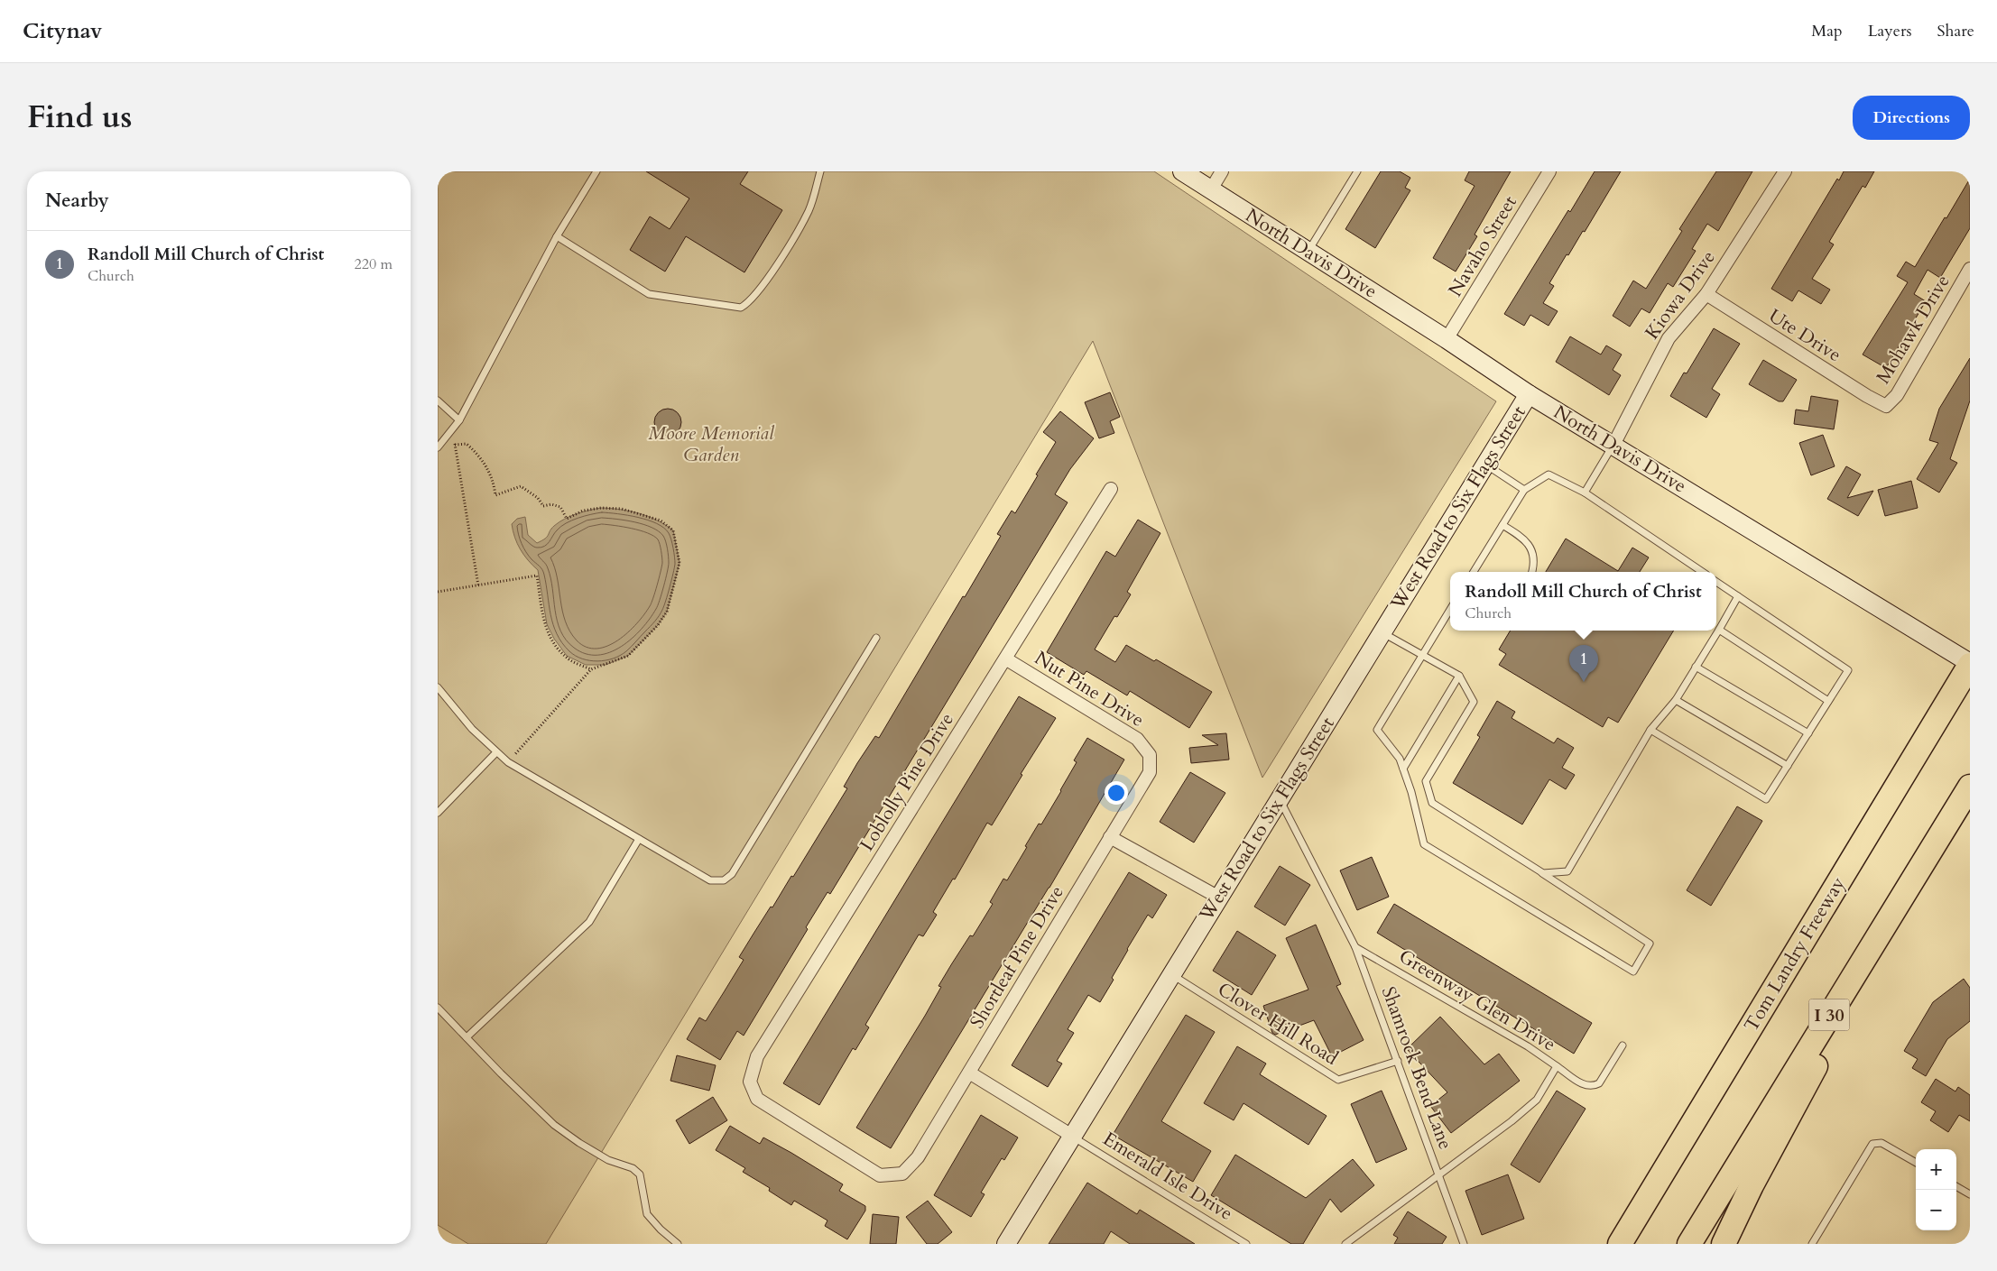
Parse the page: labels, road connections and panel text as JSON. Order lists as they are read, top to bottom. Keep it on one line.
{"streets":{"highway":["Tom Landry Freeway","I 30"],"street":["Navaho Street","North Davis Drive","Kiowa Drive","Mohawk Drive","Ute Drive","West Road to Six Flags Street","Nut Pine Drive","Loblolly Pine Drive","Shortleaf Pine Drive"],"lane":["Greenway Glen Drive","Clover Hill Road","Shamrock Bend Lane","Emerald Isle Drive"]},"crossings":[["Navaho Street","North Davis Drive"],["North Davis Drive","Kiowa Drive"],["North Davis Drive","West Road to Six Flags Street"],["North Davis Drive","Tom Landry Freeway"],["Kiowa Drive","Ute Drive"],["Mohawk Drive","Ute Drive"],["West Road to Six Flags Street","Clover Hill Road"],["West Road to Six Flags Street","Emerald Isle Drive"],["Nut Pine Drive","Loblolly Pine Drive"],["Nut Pine Drive","Shortleaf Pine Drive"],["Loblolly Pine Drive","Shortleaf Pine Drive"],["Greenway Glen Drive","Shamrock Bend Lane"],["Clover Hill Road","Shamrock Bend Lane"]],"parks":["Moore Memorial Garden"],"page":{"header":"Citynav","nav":["Map","Layers","Share"],"title":"Find us","buttons":"Directions","heading":"Nearby","list":[{"mark":"1","name":"Randoll Mill Church of Christ","note":"Church","value":"220 m"}],"popup":["Randoll Mill Church of Christ","Church"],"pins":"1","map_buttons":["+","−"]}}
